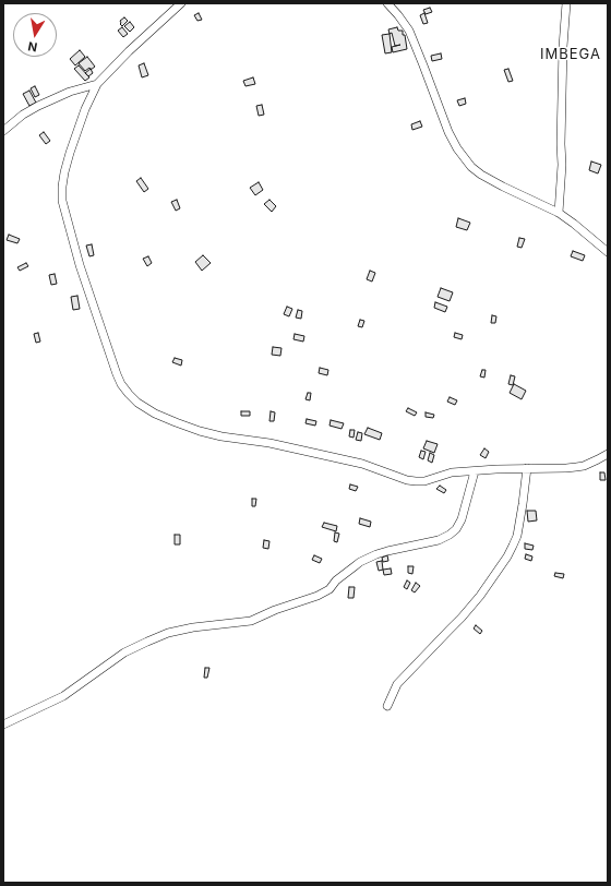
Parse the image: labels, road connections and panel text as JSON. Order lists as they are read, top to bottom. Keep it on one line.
{"districts":["IMBEGA"],"north":"bottom"}
